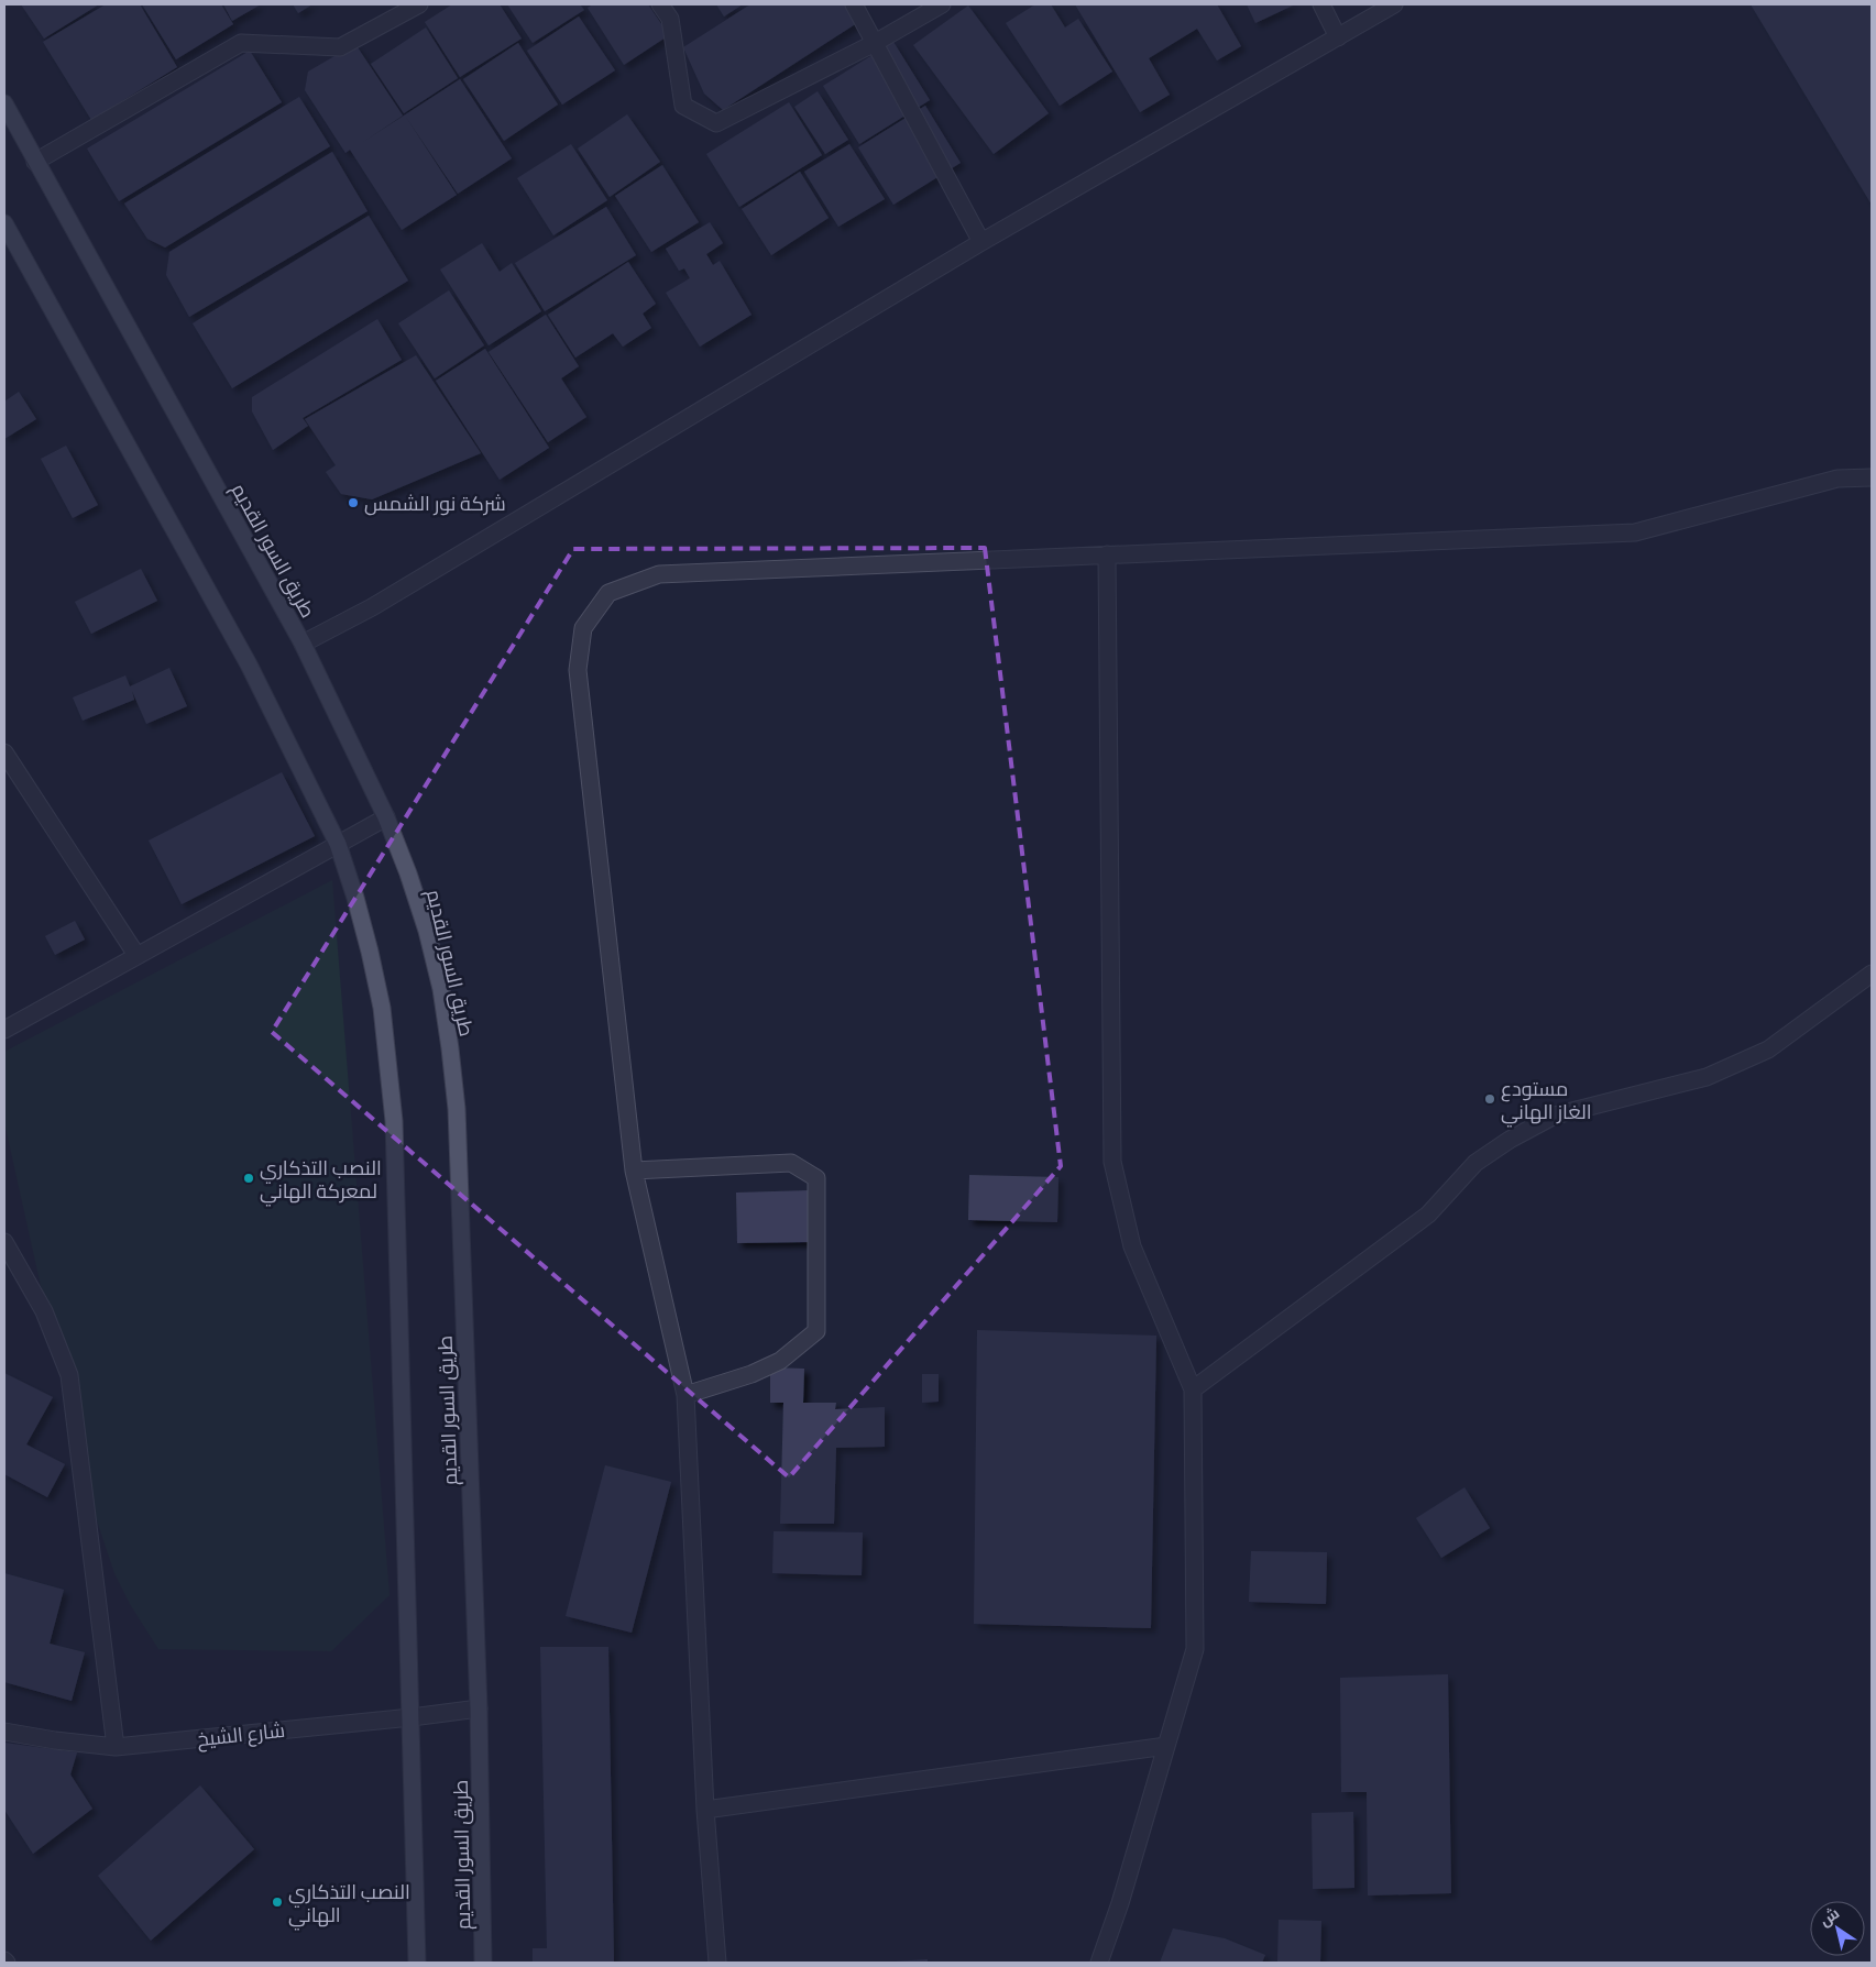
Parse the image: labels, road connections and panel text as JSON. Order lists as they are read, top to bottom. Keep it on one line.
{"streets":{"main road":["طريق السور القديم"],"street":["شارع الشيخ"]},"crossings":[["طريق السور القديم","شارع الشيخ"]],"places":["شركة نور الشمس","مستودع الغاز الهاني","النصب التذكاري لمعركة الهاني","النصب التذكاري الهاني"],"north":"top left"}
